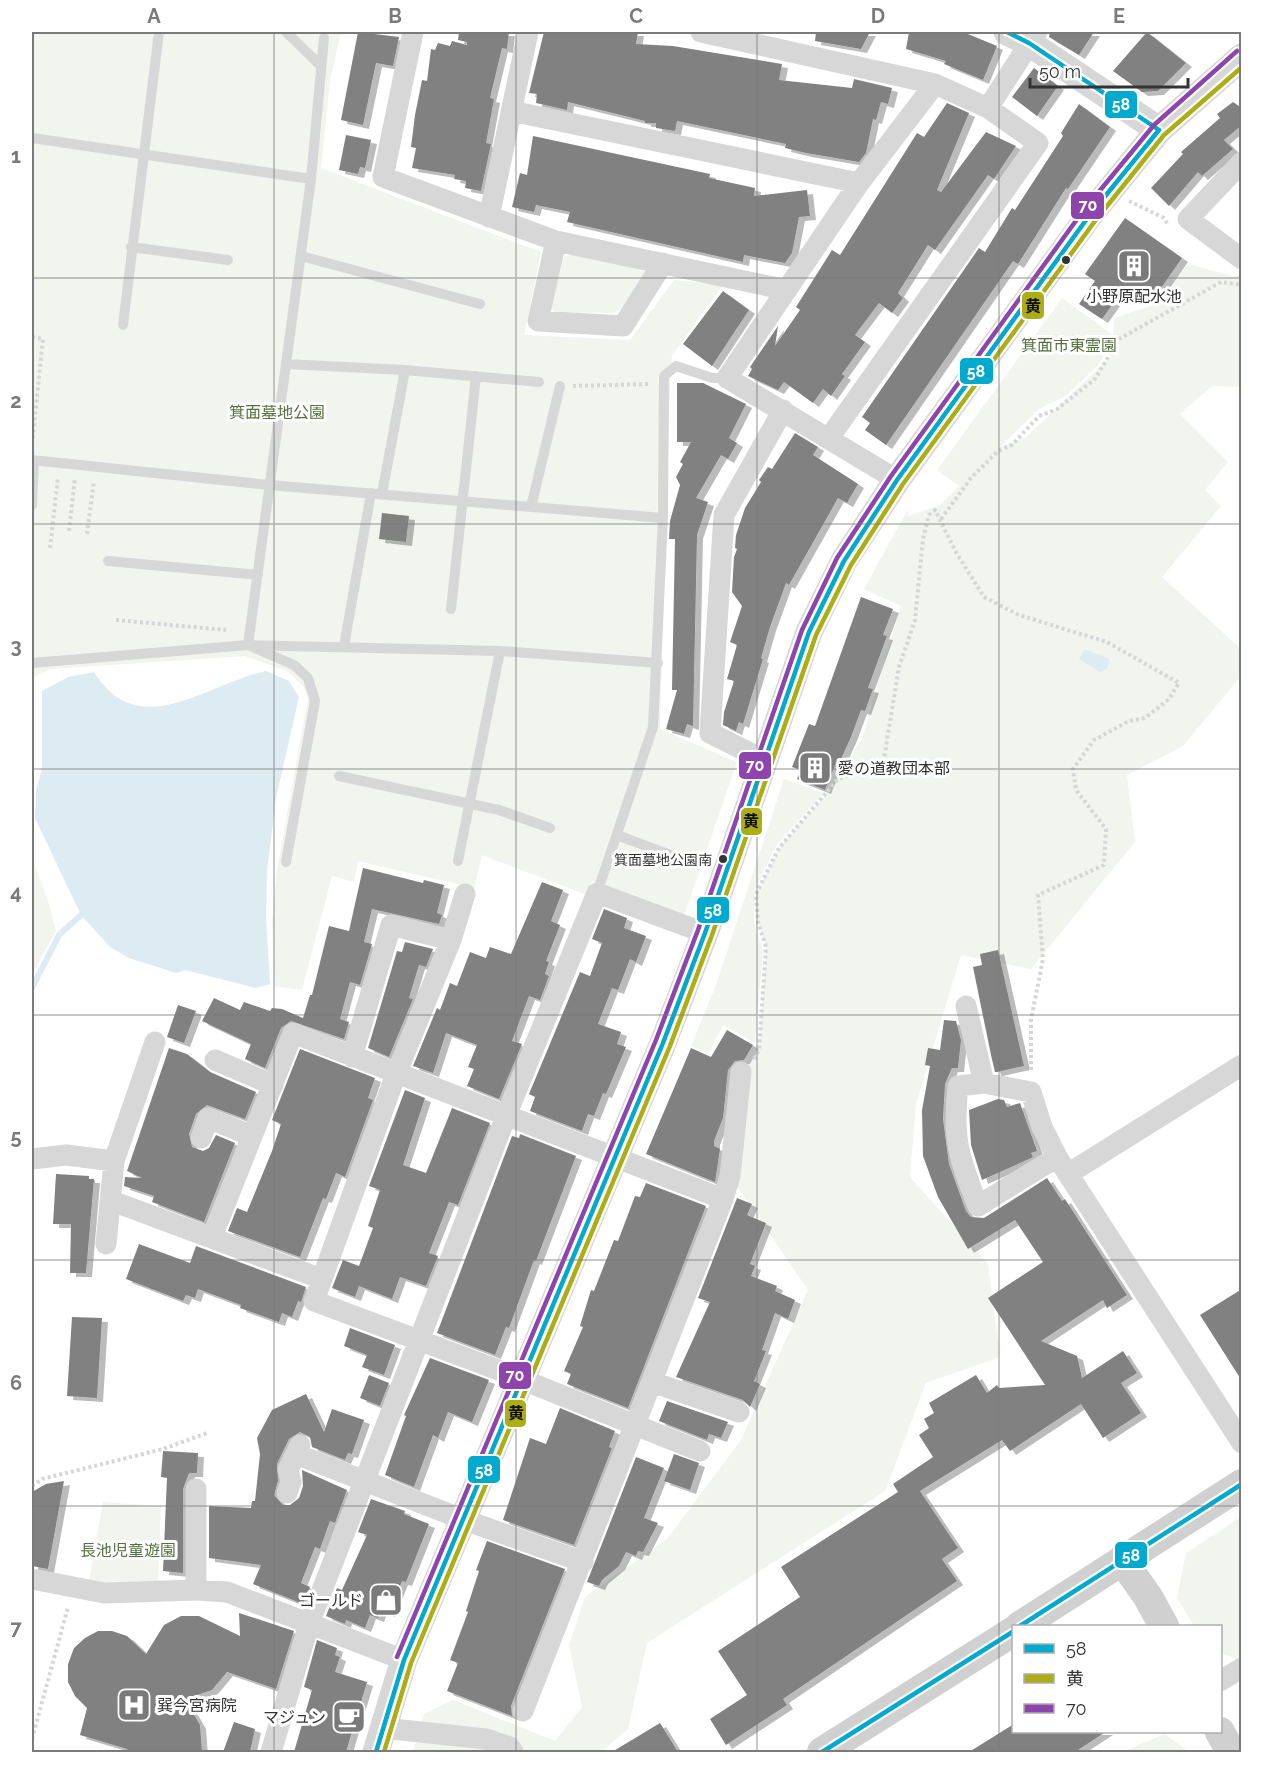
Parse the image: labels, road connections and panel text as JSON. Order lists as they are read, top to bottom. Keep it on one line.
{"parks":["箕面市東霊園","箕面墓地公園","長池児童遊園"],"places":{"building":["小野原配水池","愛の道教団本部"],"other":["箕面墓地公園南"],"shop":["ゴールド"],"hospital":["巽今宮病院"],"cafe":["マジュン"]},"lines":["transit line 58","transit line 70","transit line 黄"],"legend":["58","黄","70"],"scale_bar":"50 m","grid":{"columns":["A","B","C","D","E"],"rows":["1","2","3","4","5","6","7"]}}
